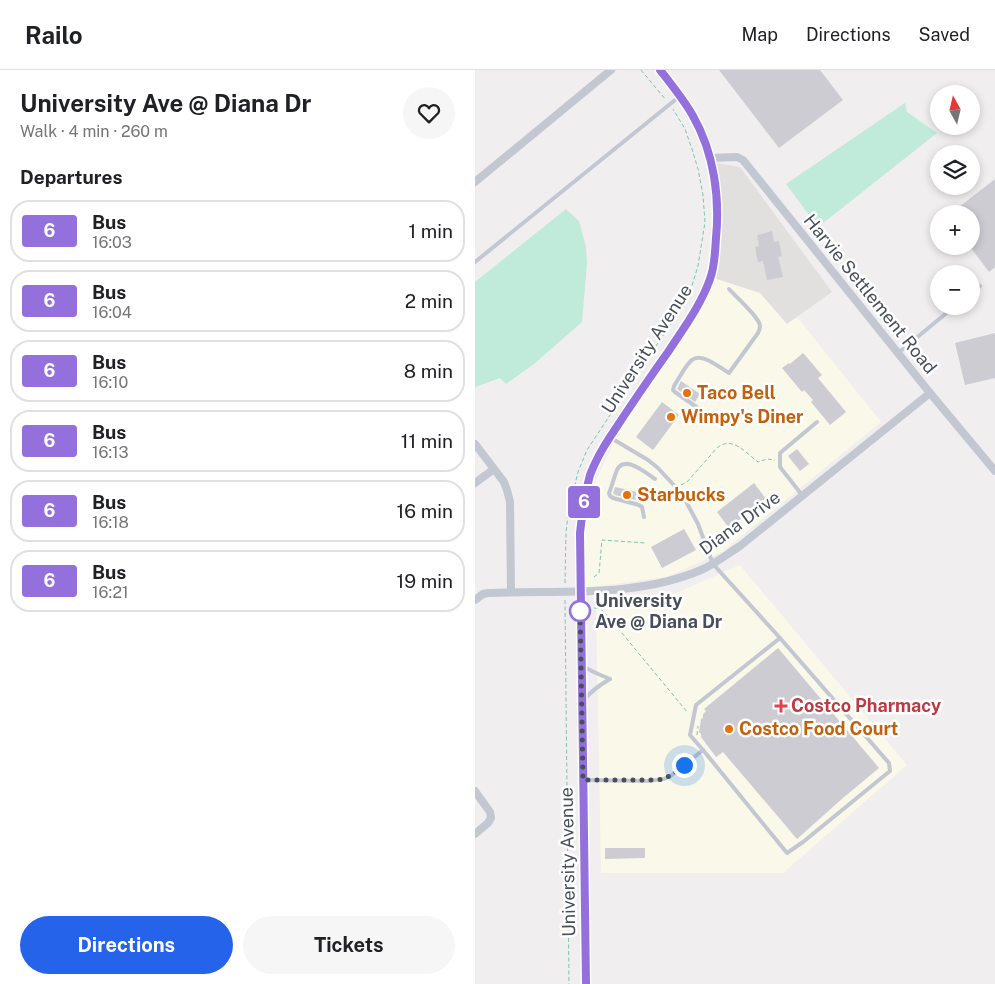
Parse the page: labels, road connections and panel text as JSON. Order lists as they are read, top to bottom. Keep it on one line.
{"streets":{"street":["Harvie Settlement Road","University Avenue","Diana Drive"]},"crossings":[["Harvie Settlement Road","University Avenue"],["Harvie Settlement Road","Diana Drive"],["University Avenue","Diana Drive"]],"places":{"other":["Taco Bell","Wimpy's Diner","Starbucks","University Ave @ Diana Dr","Costco Food Court"],"health":["Costco Pharmacy"]},"lines":["bus line 6"],"north":"top","page":{"header":"Railo","nav":["Map","Directions","Saved"],"heading":[["University Ave @ Diana Dr","Walk · 4 min · 260 m"],"Departures"],"on_map":"6","map_buttons":["+","−"],"list":[{"mark":"6","name":"Bus","note":"16:03","value":"1 min"},{"mark":"6","name":"Bus","note":"16:04","value":"2 min"},{"mark":"6","name":"Bus","note":"16:10","value":"8 min"},{"mark":"6","name":"Bus","note":"16:13","value":"11 min"},{"mark":"6","name":"Bus","note":"16:18","value":"16 min"},{"mark":"6","name":"Bus","note":"16:21","value":"19 min"}],"buttons":["Directions","Tickets"]}}
